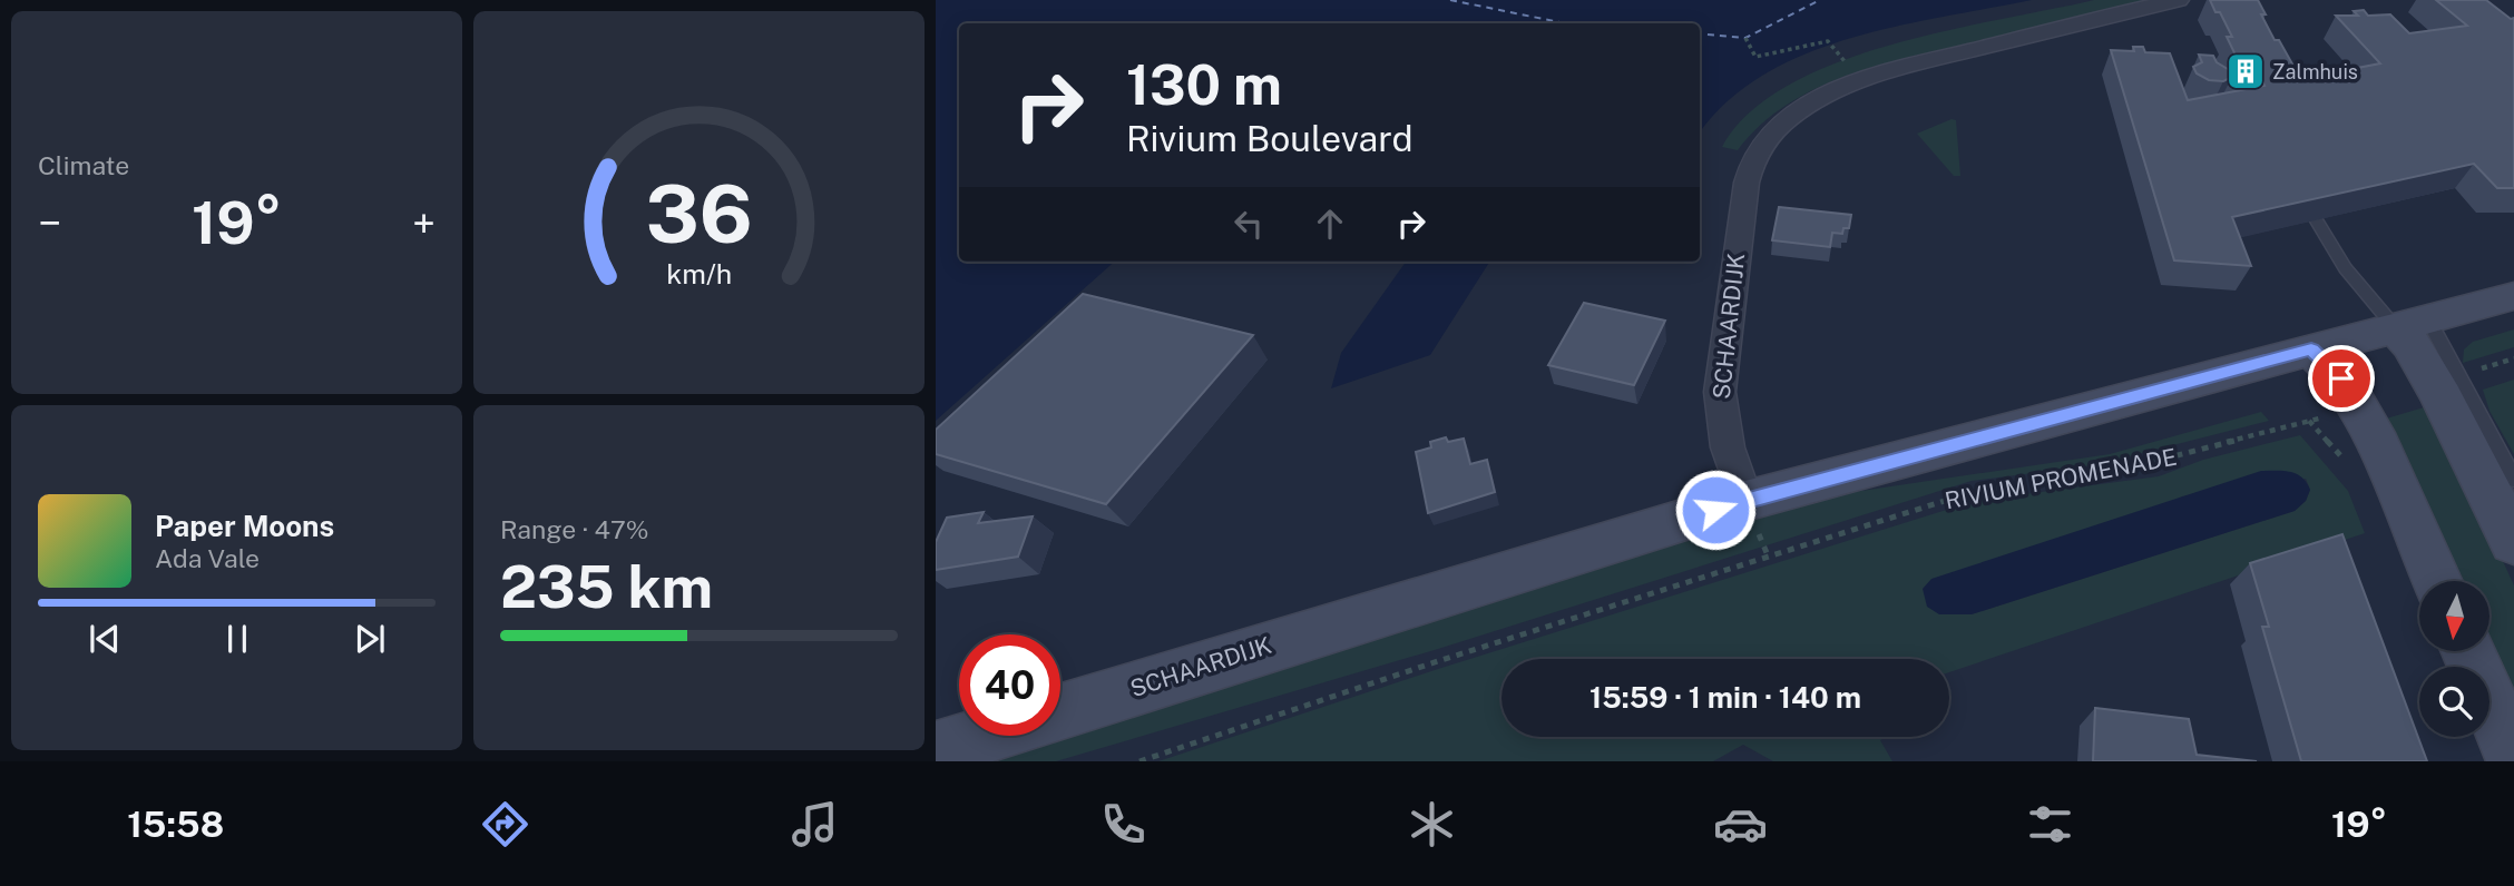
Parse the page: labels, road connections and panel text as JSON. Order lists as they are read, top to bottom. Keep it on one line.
{"streets":{"street":["SCHAARDIJK"],"path":["RIVIUM PROMENADE"]},"places":{"building":["Zalmhuis"]},"north":"bottom","page":{"tile":["Climate",["Range · 47%","235 km"]],"turn":["130 m","Rivium Boulevard"],"heat":["−","19°","+"],"song":["Paper Moons","Ada Vale"],"limit":"40","trip":"15:59 · 1 min · 140 m","tabs":["15:58","19°"],"gauge":["36","km/h"]}}
